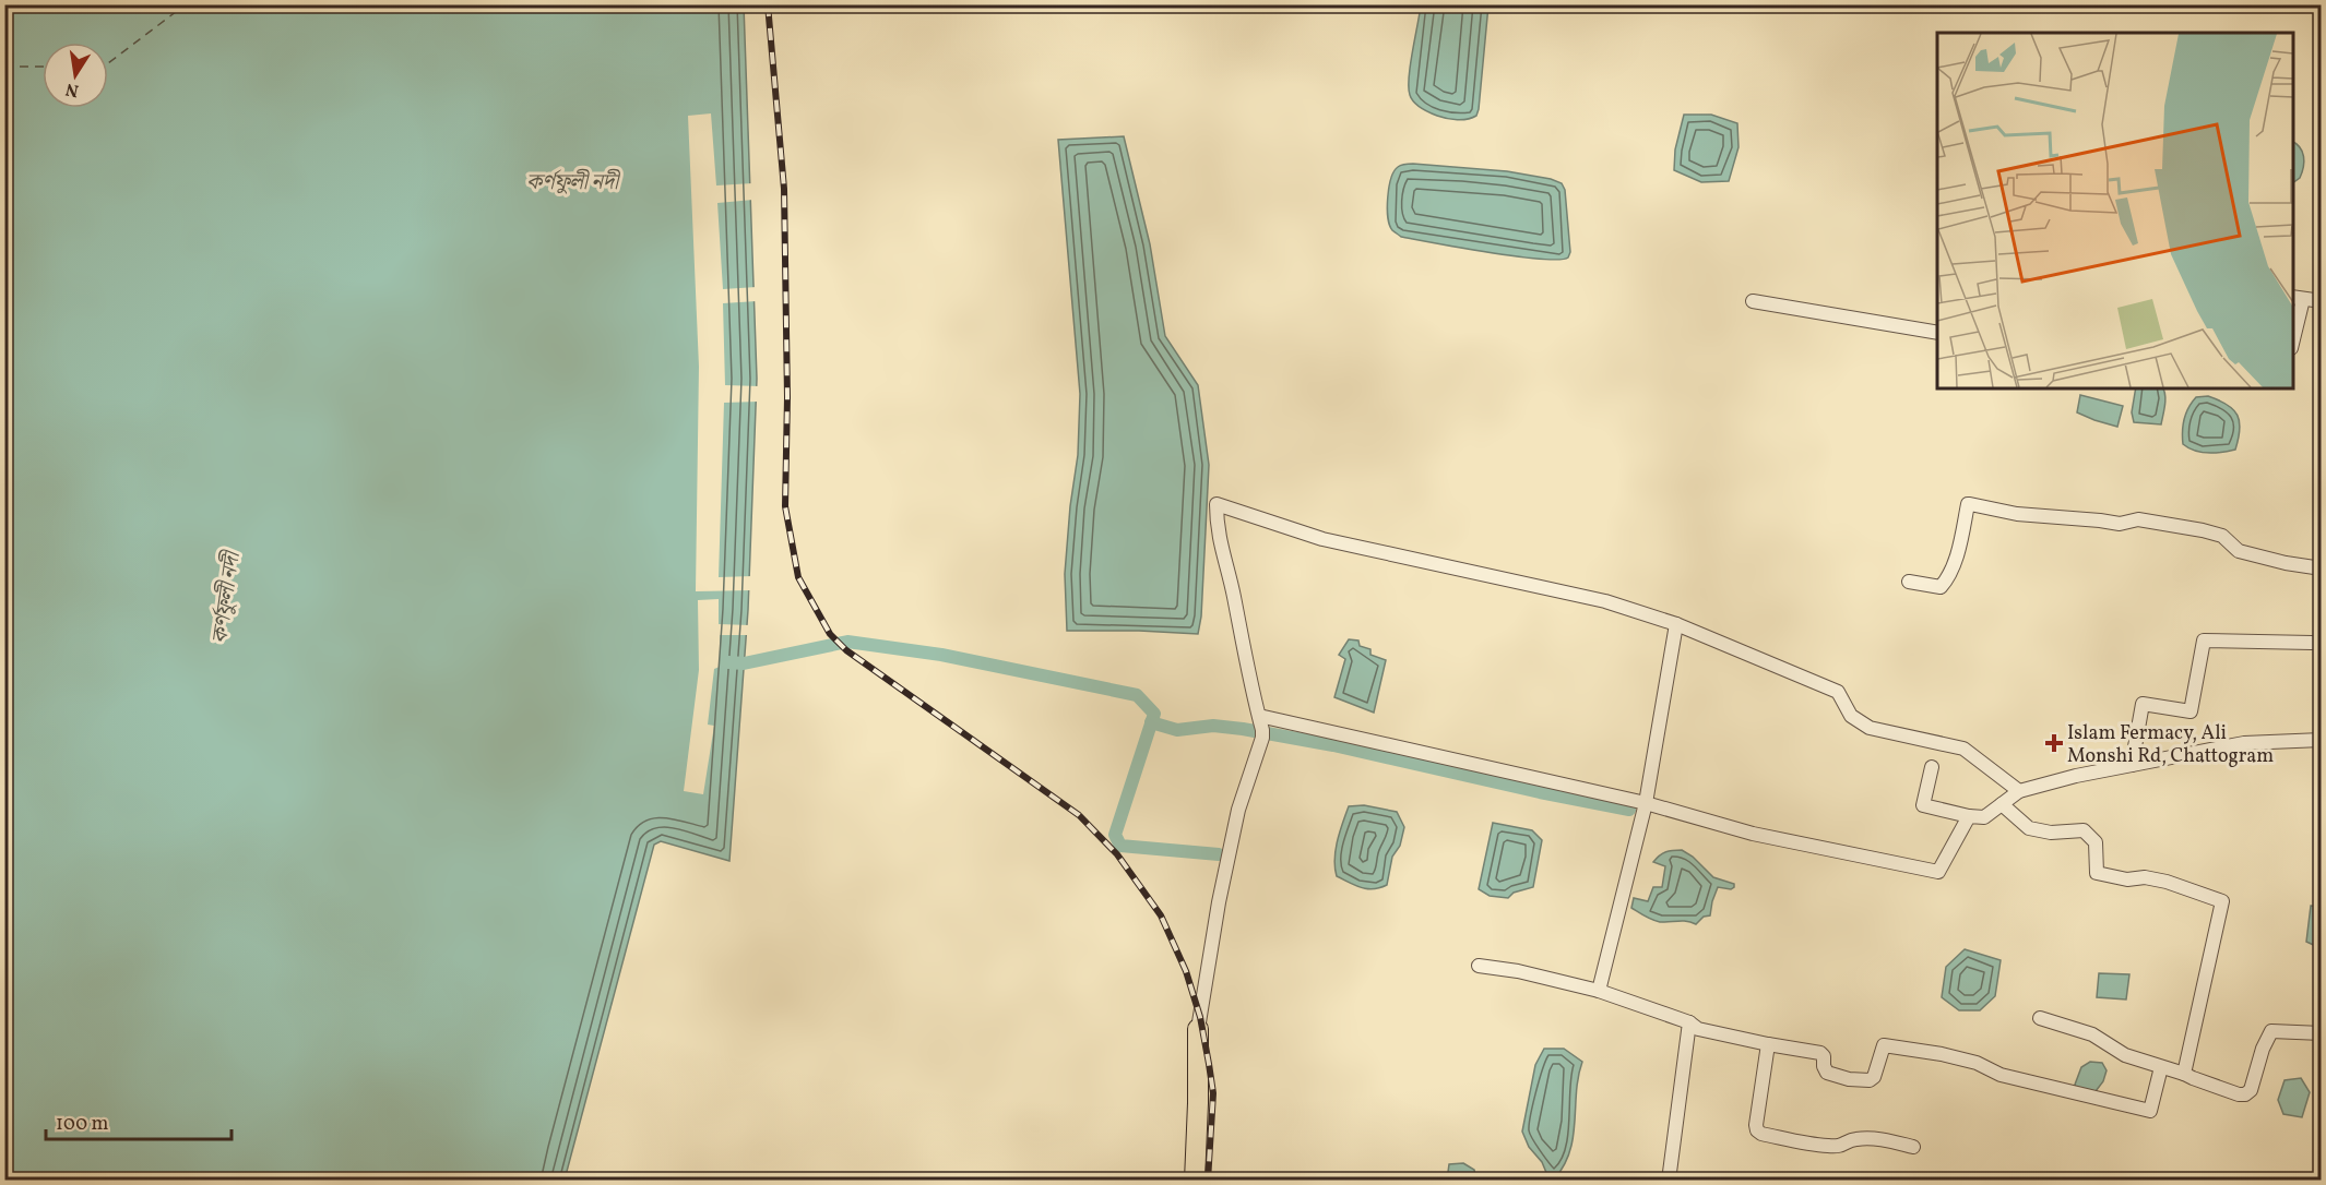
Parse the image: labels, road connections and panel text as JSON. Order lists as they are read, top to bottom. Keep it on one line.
{"water":["কর্ণফুলী নদী"],"places":{"health":["Islam Fermacy, Ali Monshi Rd, Chattogram"]},"scale_bar":"100 m","north":"bottom"}
